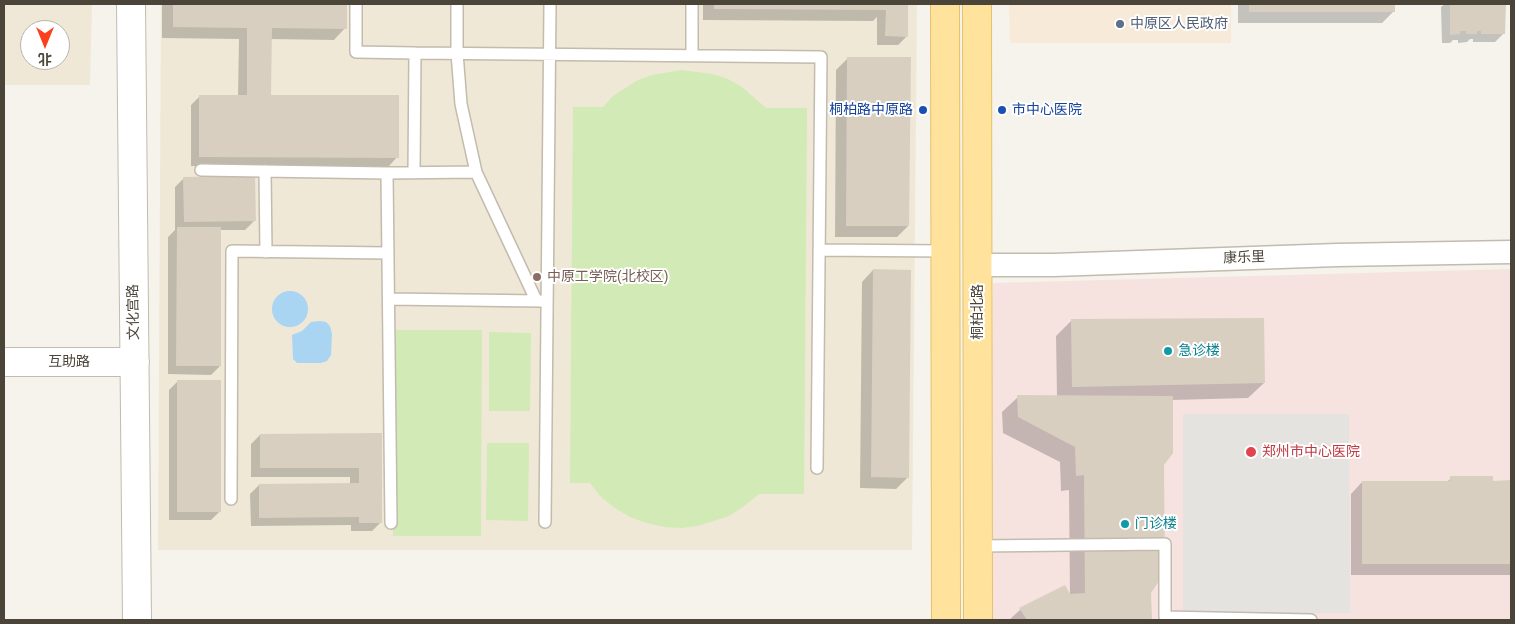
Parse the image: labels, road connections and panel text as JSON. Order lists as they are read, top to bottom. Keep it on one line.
{"streets":{"main road":["桐柏北路"],"street":["康乐里","文化宫路","互助路"]},"crossings":[["康乐里","桐柏北路"],["文化宫路","互助路"]],"places":["中原区人民政府","桐柏路中原路","市中心医院","中原工学院(北校区)","急诊楼","郑州市中心医院","门诊楼"],"north":"bottom"}
